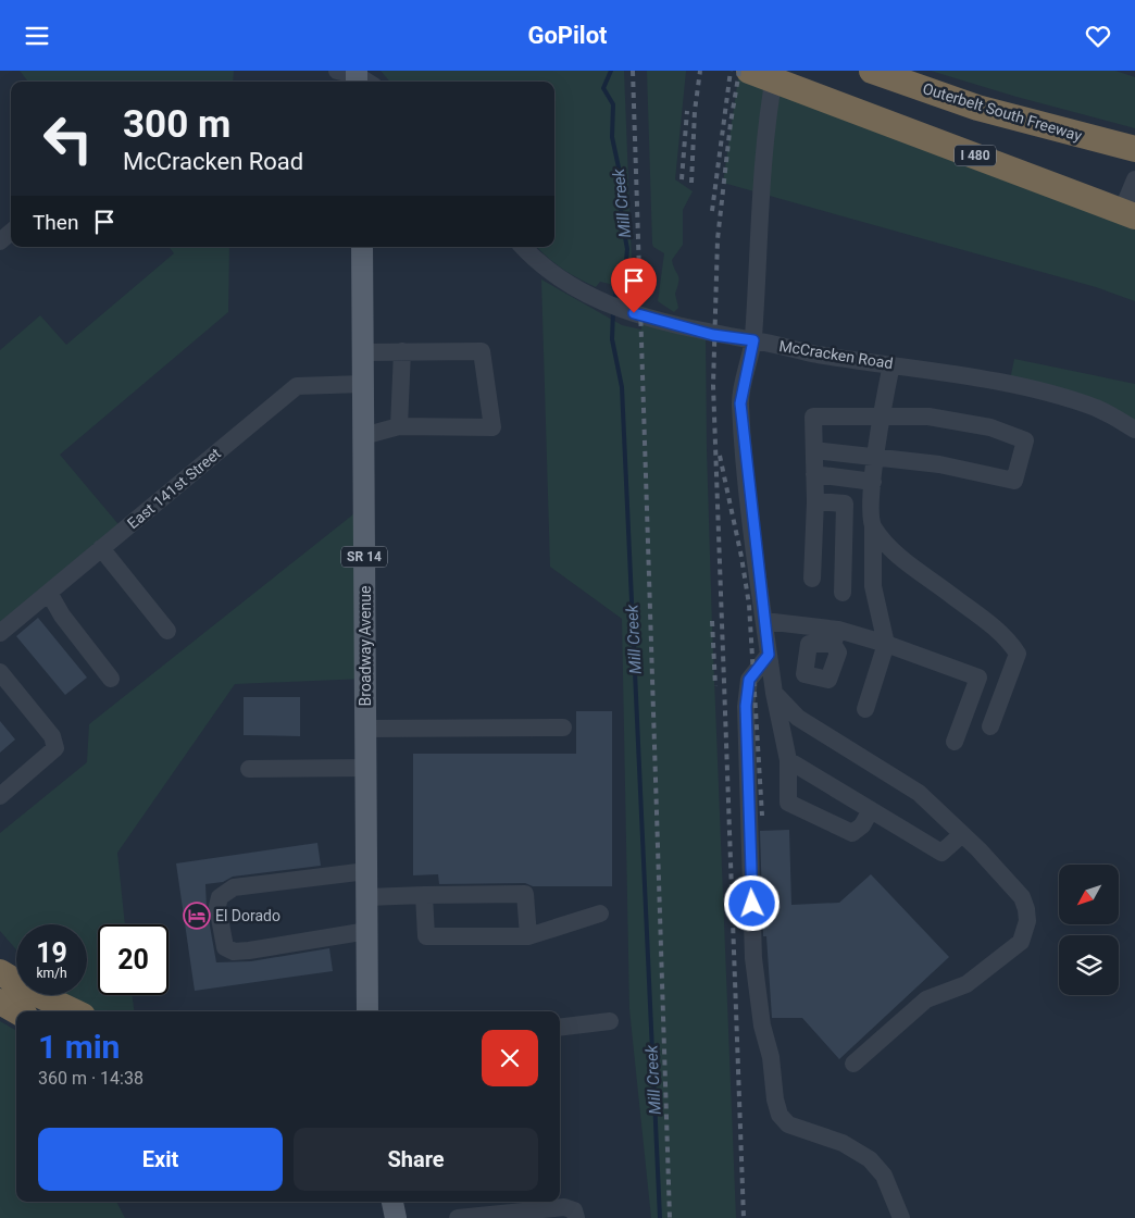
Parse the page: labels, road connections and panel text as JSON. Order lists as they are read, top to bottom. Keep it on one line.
{"streets":{"highway":["Outerbelt South Freeway","I 480"],"main road":["SR 14","Broadway Avenue"],"street":["McCracken Road","East 141st Street"]},"crossings":[["East 141st Street","Broadway Avenue"]],"water":["Mill Creek"],"places":{"hotel":["El Dorado"]},"north":"bottom left","page":{"header":"GoPilot","turn":["300 m","McCracken Road"],"then":"Then","speed":"19 km/h","limit":"20","heading":["1 min","360 m · 14:38"],"buttons":["Exit","Share"]}}
